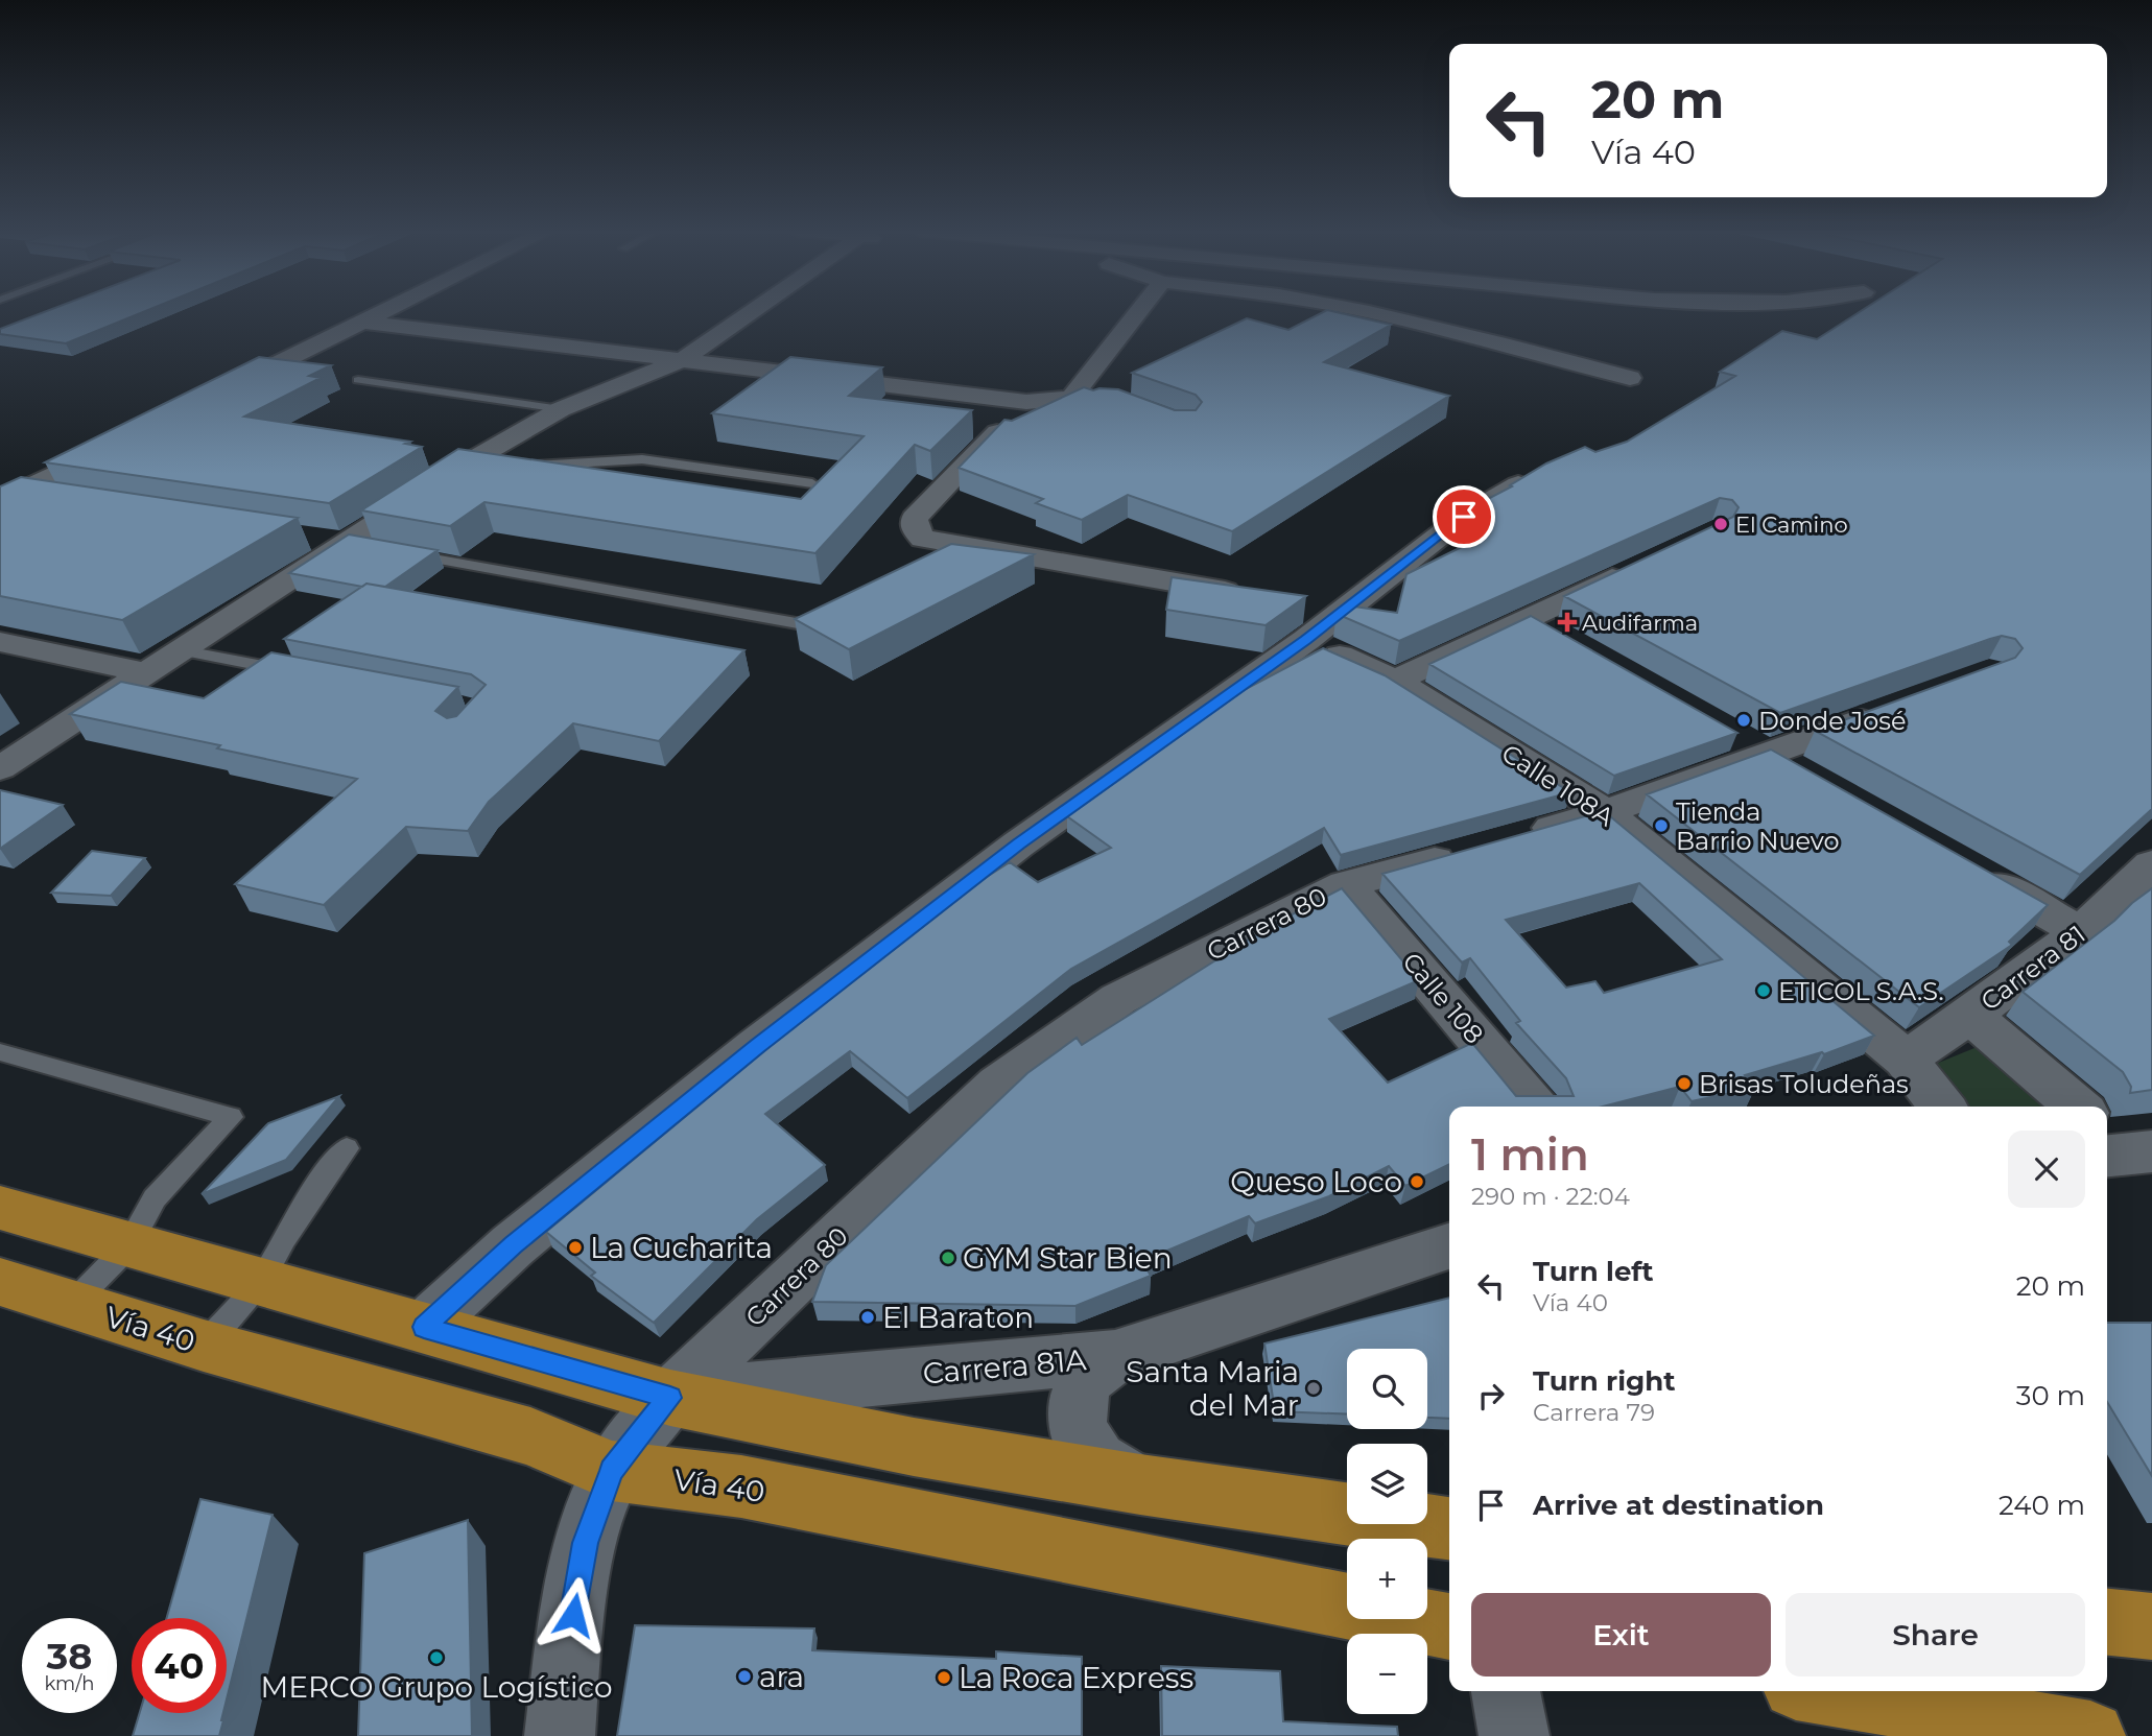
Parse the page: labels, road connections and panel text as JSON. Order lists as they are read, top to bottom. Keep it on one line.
{"streets":{"highway":["Vía 40"],"street":["Calle 108A","Carrera 80","Carrera 81","Calle 108","Carrera 81A"]},"crossings":[["Calle 108A","Carrera 81"],["Carrera 80","Calle 108"],["Carrera 80","Vía 40"],["Carrera 80","Carrera 81A"]],"places":{"other":["El Camino","Donde José","Tienda Barrio Nuevo","ETICOL S.A.S.","Brisas Toludeñas","Queso Loco","La Cucharita","GYM Star Bien","El Baraton","Santa Maria del Mar","MERCO Grupo Logístico","ara","La Roca Express"],"health":["Audifarma"]},"page":{"turn":["20 m","Vía 40"],"heading":["1 min","290 m · 22:04"],"list":[{"name":"Turn left","note":"Vía 40","value":"20 m"},{"name":"Turn right","note":"Carrera 79","value":"30 m"},{"name":"Arrive at destination","value":"240 m"}],"map_buttons":["+","−"],"buttons":["Exit","Share"],"speed":"38 km/h","limit":"40"}}
